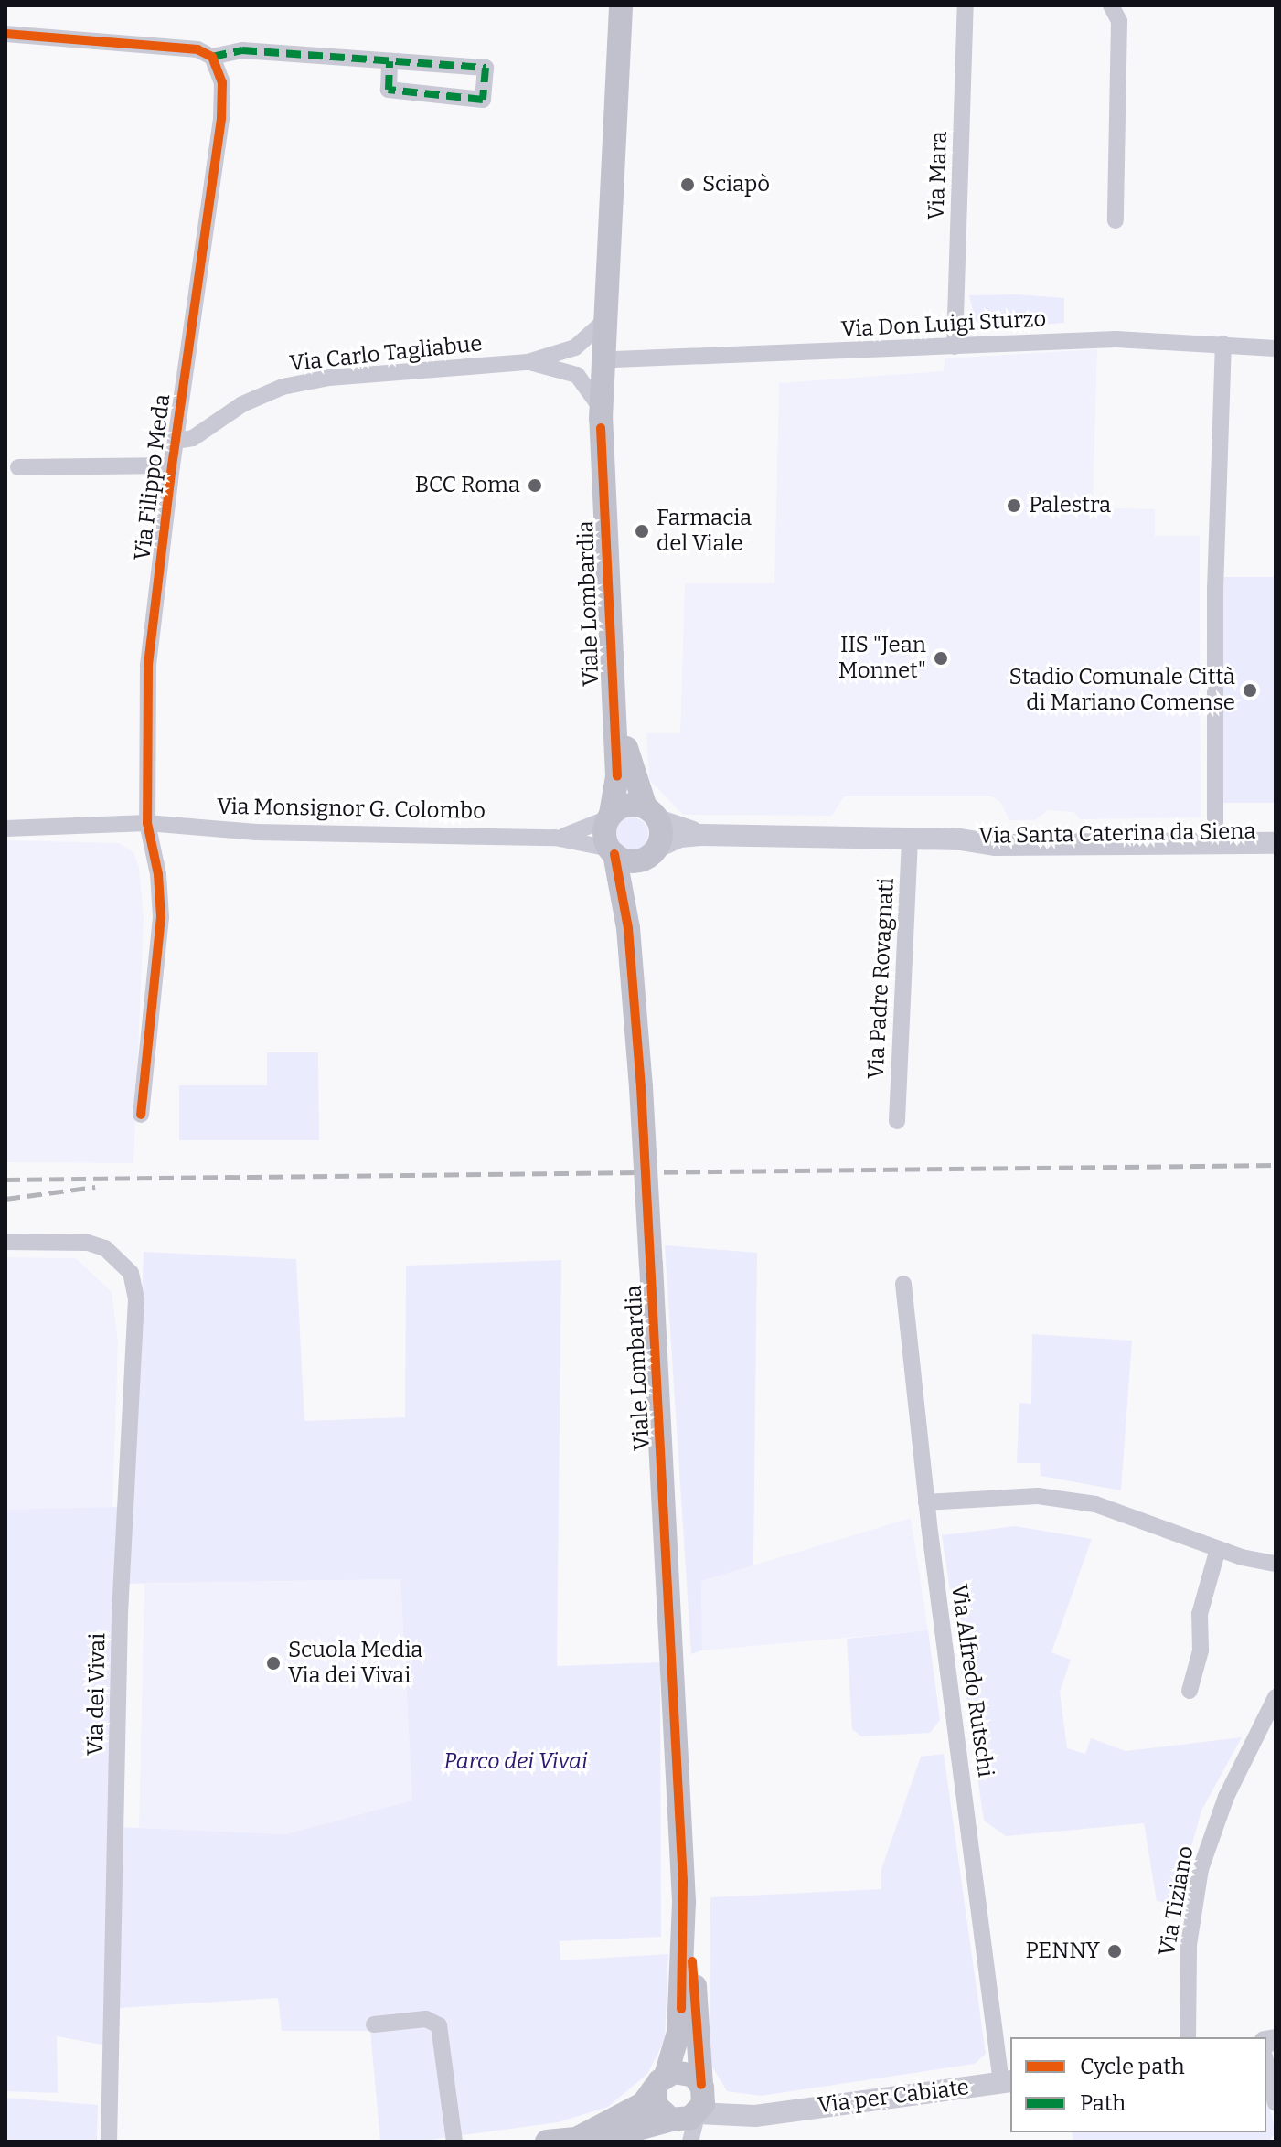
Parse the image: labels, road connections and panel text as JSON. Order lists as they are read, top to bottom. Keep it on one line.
{"streets":{"main road":["Viale Lombardia"],"street":["Via Mara","Via Don Luigi Sturzo","Via Carlo Tagliabue","Via Filippo Meda","Via Monsignor G. Colombo","Via Santa Caterina da Siena","Via Padre Rovagnati","Via Alfredo Rutschi","Via dei Vivai","Via Tiziano","Via per Cabiate"]},"crossings":[["Via Mara","Via Don Luigi Sturzo"],["Via Don Luigi Sturzo","Viale Lombardia"],["Via Carlo Tagliabue","Via Filippo Meda"],["Via Carlo Tagliabue","Viale Lombardia"],["Via Filippo Meda","Via Monsignor G. Colombo"],["Viale Lombardia","Via Monsignor G. Colombo"],["Viale Lombardia","Via Santa Caterina da Siena"],["Via Monsignor G. Colombo","Via Santa Caterina da Siena"],["Via Santa Caterina da Siena","Via Padre Rovagnati"],["Via Alfredo Rutschi","Via per Cabiate"]],"parks":["Parco dei Vivai"],"places":["Sciapò","BCC Roma","Palestra","Farmacia del Viale","IIS \"Jean Monnet\"","Stadio Comunale Città di Mariano Comense","Scuola Media Via dei Vivai","PENNY"],"legend":["Cycle path","Path"]}
